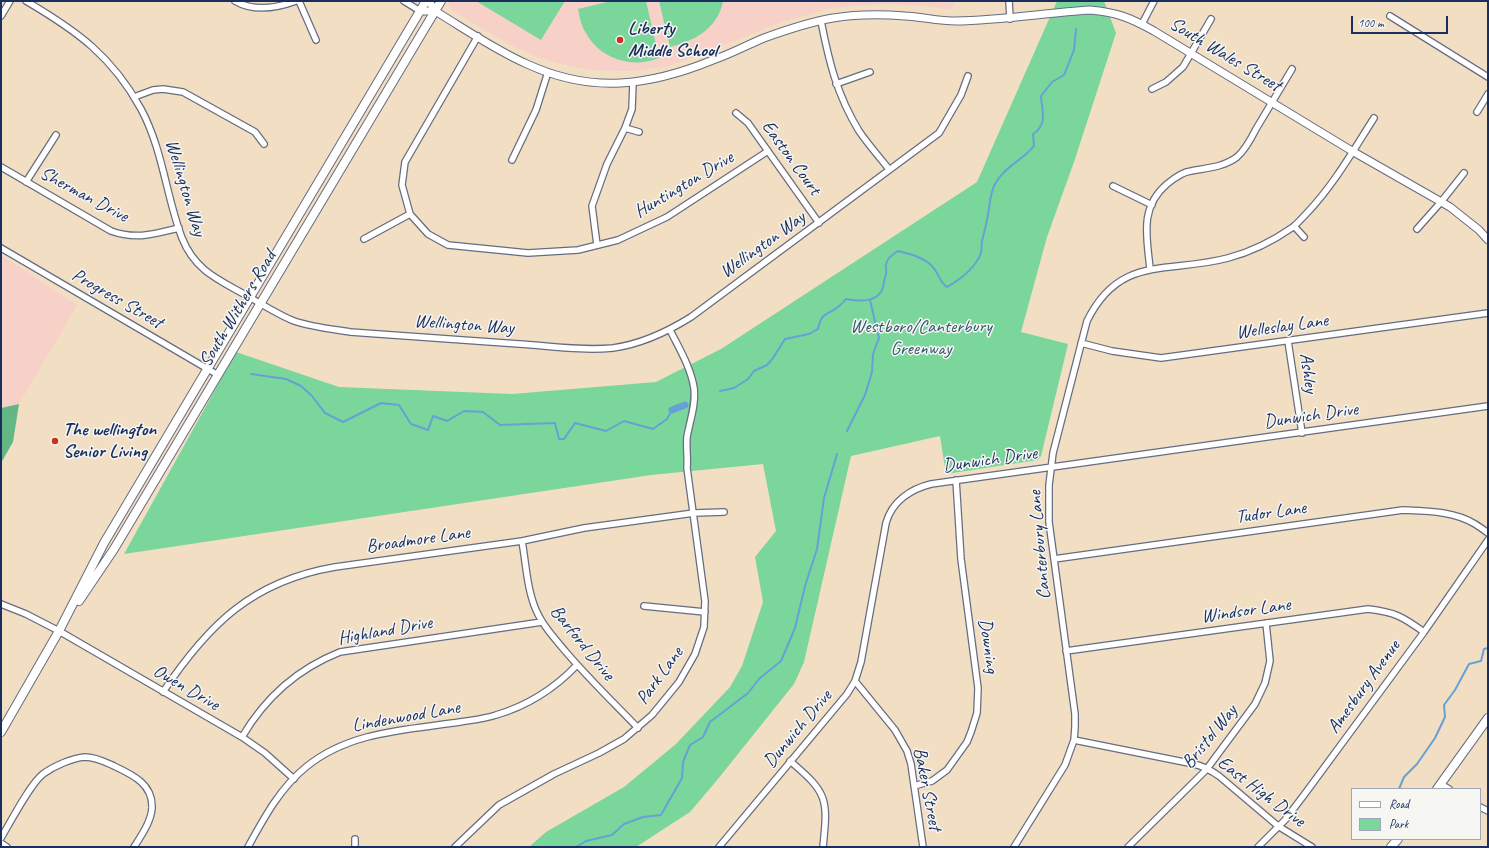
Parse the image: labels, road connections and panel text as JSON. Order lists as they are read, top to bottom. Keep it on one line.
{"streets":{"main road":["South Withers Road"],"street":["South Wales Street","Easton Court","Huntington Drive","Wellington Way","Sherman Drive","Progress Street","Welleslay Lane","Ashley","Dunwich Drive","Tudor Lane","Broadmore Lane","Canterbury Lane","Windsor Lane","Highland Drive","Barford Drive","Downing","Park Lane","Amesbury Avenue","Owen Drive","Lindenwood Lane","Bristol Way","Baker Street","East High Drive"]},"crossings":[["South Wales Street","Huntington Drive"],["South Wales Street","South Withers Road"],["South Wales Street","Canterbury Lane"],["Easton Court","Huntington Drive"],["Easton Court","Wellington Way"],["Wellington Way","Sherman Drive"],["Wellington Way","South Withers Road"],["Wellington Way","Park Lane"],["Progress Street","South Withers Road"],["South Withers Road","Owen Drive"],["Welleslay Lane","Ashley"],["Welleslay Lane","Canterbury Lane"],["Ashley","Dunwich Drive"],["Dunwich Drive","Canterbury Lane"],["Dunwich Drive","Downing"],["Dunwich Drive","Baker Street"],["Tudor Lane","Canterbury Lane"],["Broadmore Lane","Barford Drive"],["Broadmore Lane","Park Lane"],["Broadmore Lane","Owen Drive"],["Canterbury Lane","Windsor Lane"],["Canterbury Lane","East High Drive"],["Windsor Lane","Amesbury Avenue"],["Windsor Lane","Bristol Way"],["Highland Drive","Barford Drive"],["Highland Drive","Owen Drive"],["Barford Drive","Park Lane"],["Barford Drive","Lindenwood Lane"],["Downing","Baker Street"],["Amesbury Avenue","East High Drive"],["Owen Drive","Lindenwood Lane"],["Bristol Way","East High Drive"]],"parks":["Westboro/Canterbury Greenway"],"places":["Liberty Middle School","The wellington Senior Living"],"legend":["Road","Park"],"scale_bar":"100 m"}
